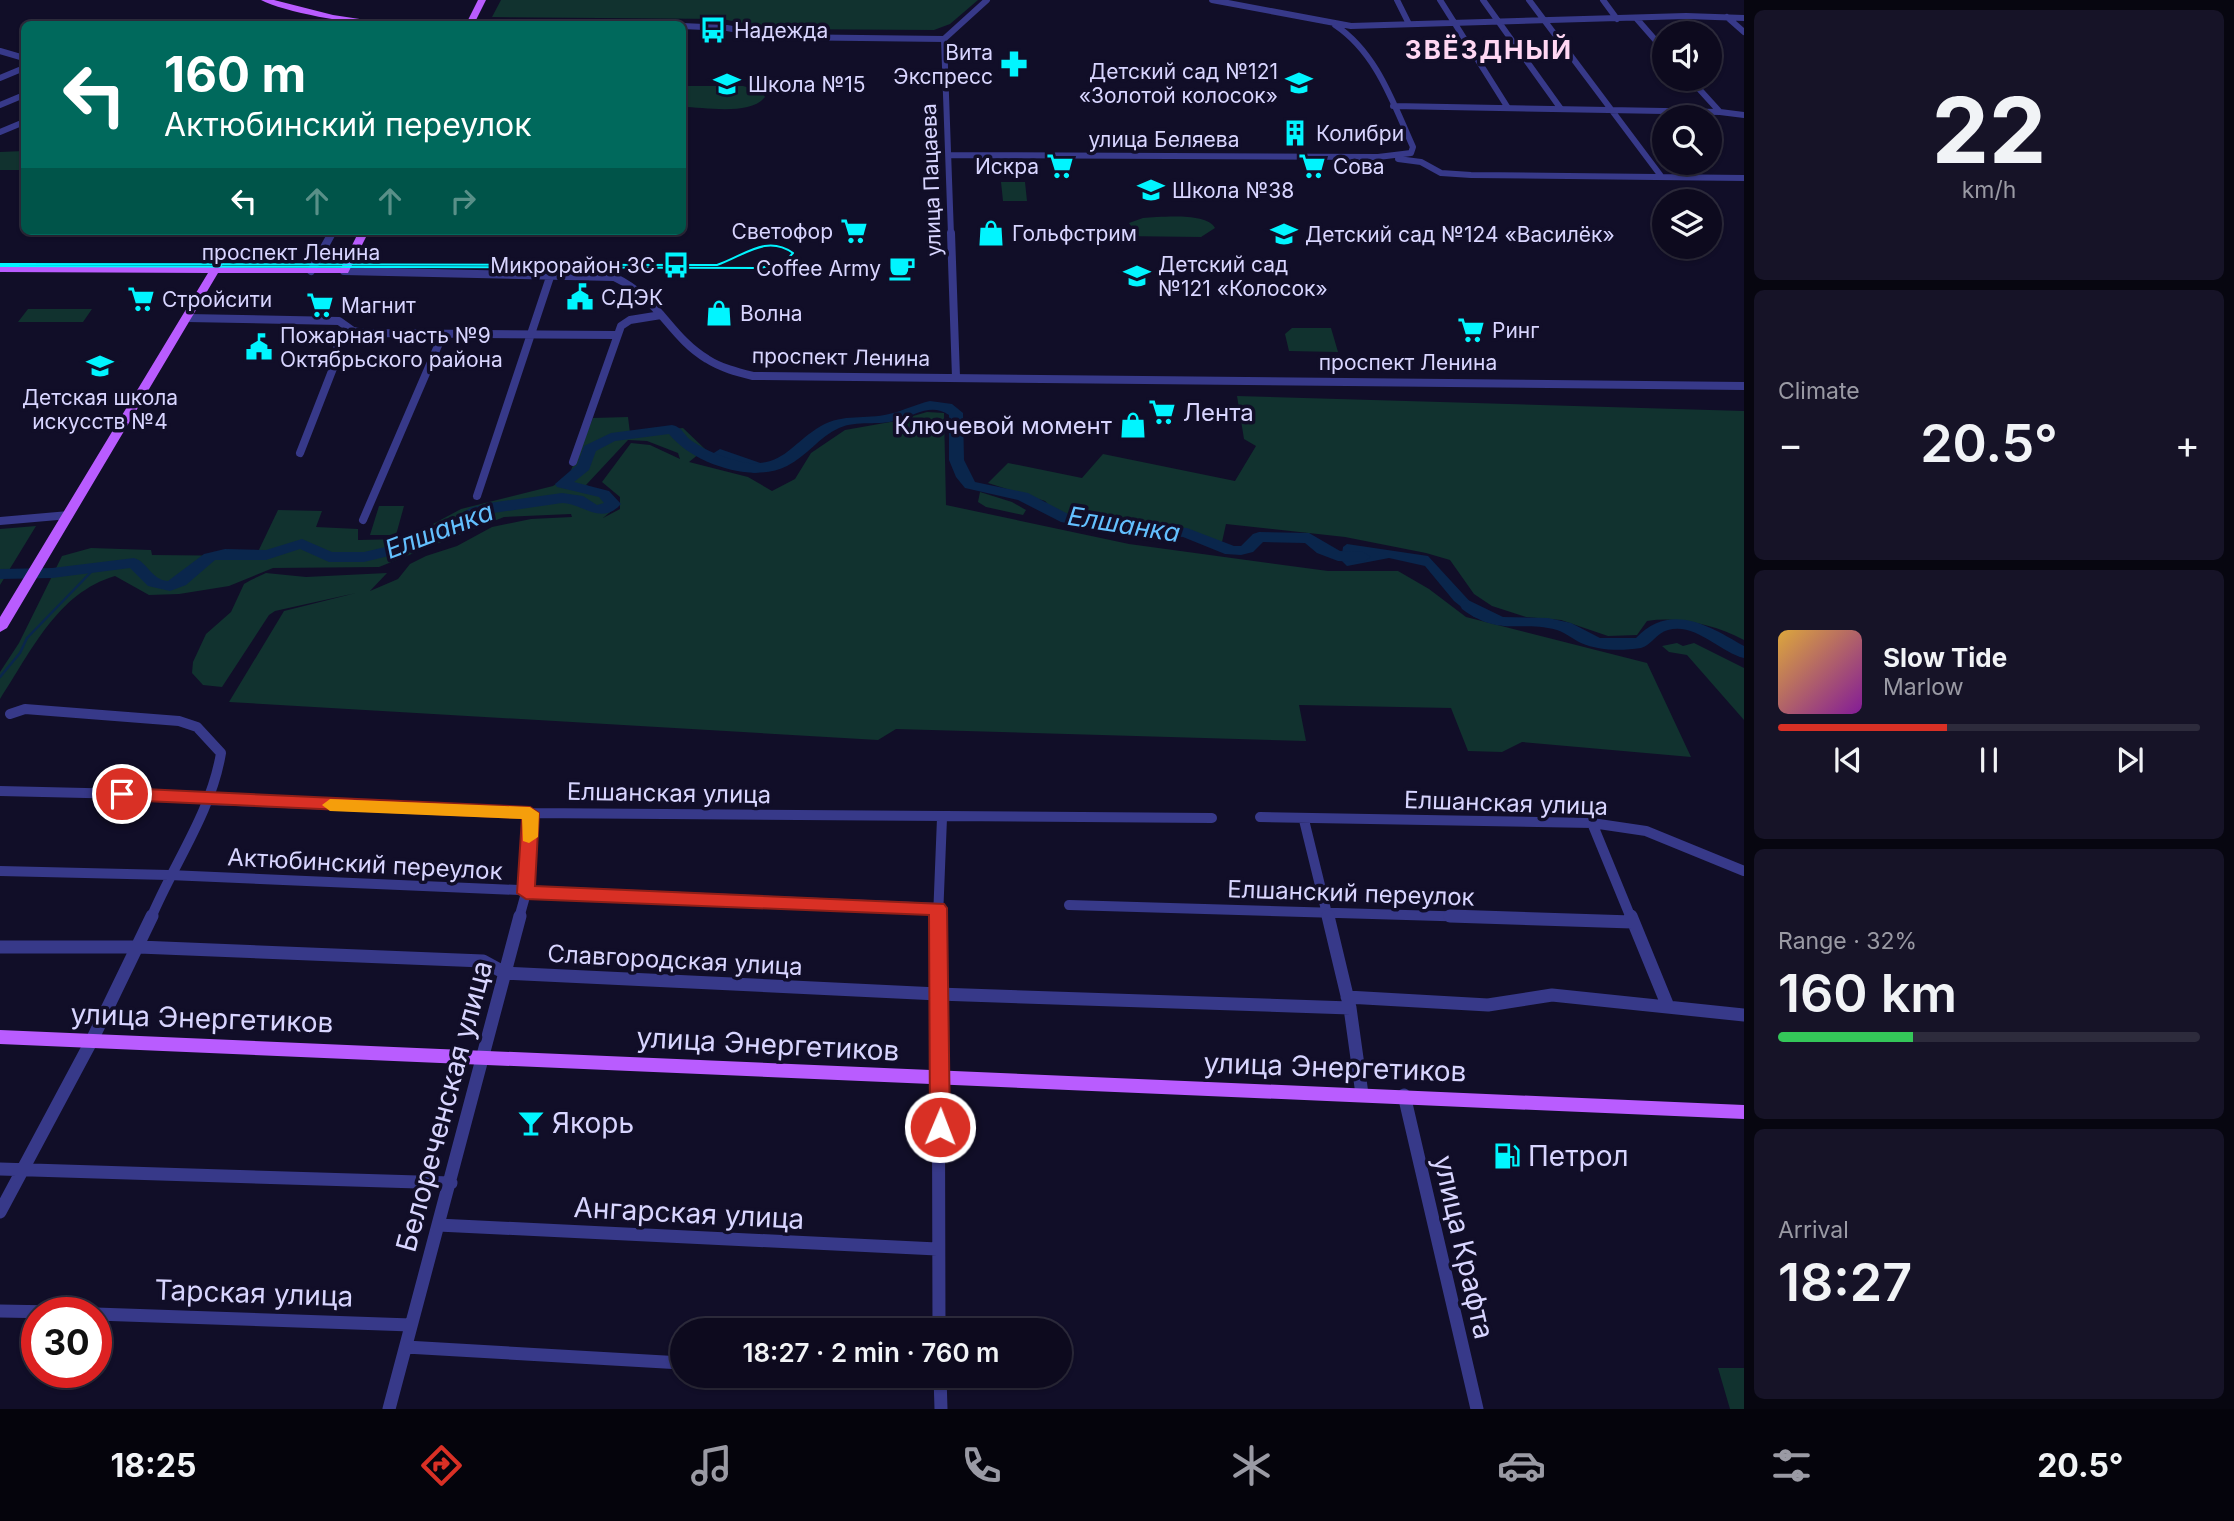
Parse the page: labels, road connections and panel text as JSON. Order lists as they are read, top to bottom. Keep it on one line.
{"streets":{"main road":["проспект Ленина","улица Энергетиков"],"street":["улица Беляева","улица Пацаева","Елшанская улица","Актюбинский переулок","Елшанский переулок","Славгородская улица","Белореченская улица","Ангарская улица","улица Крафта","Тарская улица"]},"crossings":[["улица Беляева","улица Пацаева"],["улица Пацаева","проспект Ленина"],["Елшанская улица","Белореченская улица"],["Актюбинский переулок","Белореченская улица"],["Славгородская улица","Белореченская улица"],["улица Энергетиков","Белореченская улица"],["улица Энергетиков","улица Крафта"],["Белореченская улица","Ангарская улица"],["Белореченская улица","Тарская улица"]],"districts":["ЗВЁЗДНЫЙ"],"water":["Елшанка"],"places":{"bus stop":["Надежда","Микрорайон 3С"],"pharmacy":["Вита Экспресс"],"school or university":["Детский сад №121 «Золотой колосок»","Школа №15","Школа №38","Детский сад №124 «Василёк»","Детский сад №121 «Колосок»","Детская школа искусств №4"],"building":["Колибри"],"supermarket":["Искра","Сова","Светофор","Стройсити","Магнит","Ринг","Лента"],"shop":["Гольфстрим","Волна","Ключевой момент"],"cafe":["Coffee Army"],"public building":["СДЭК","Пожарная часть №9 Октябрьского района"],"bar":["Якорь"],"fuel station":["Петрол"]},"page":{"tile":[["22","km/h"],"Climate",["Range · 32%","160 km"],["Arrival","18:27"]],"turn":["160 m","Актюбинский переулок"],"heat":["−","20.5°","+"],"song":["Slow Tide","Marlow"],"limit":"30","trip":"18:27 · 2 min · 760 m","tabs":["18:25","20.5°"]}}
